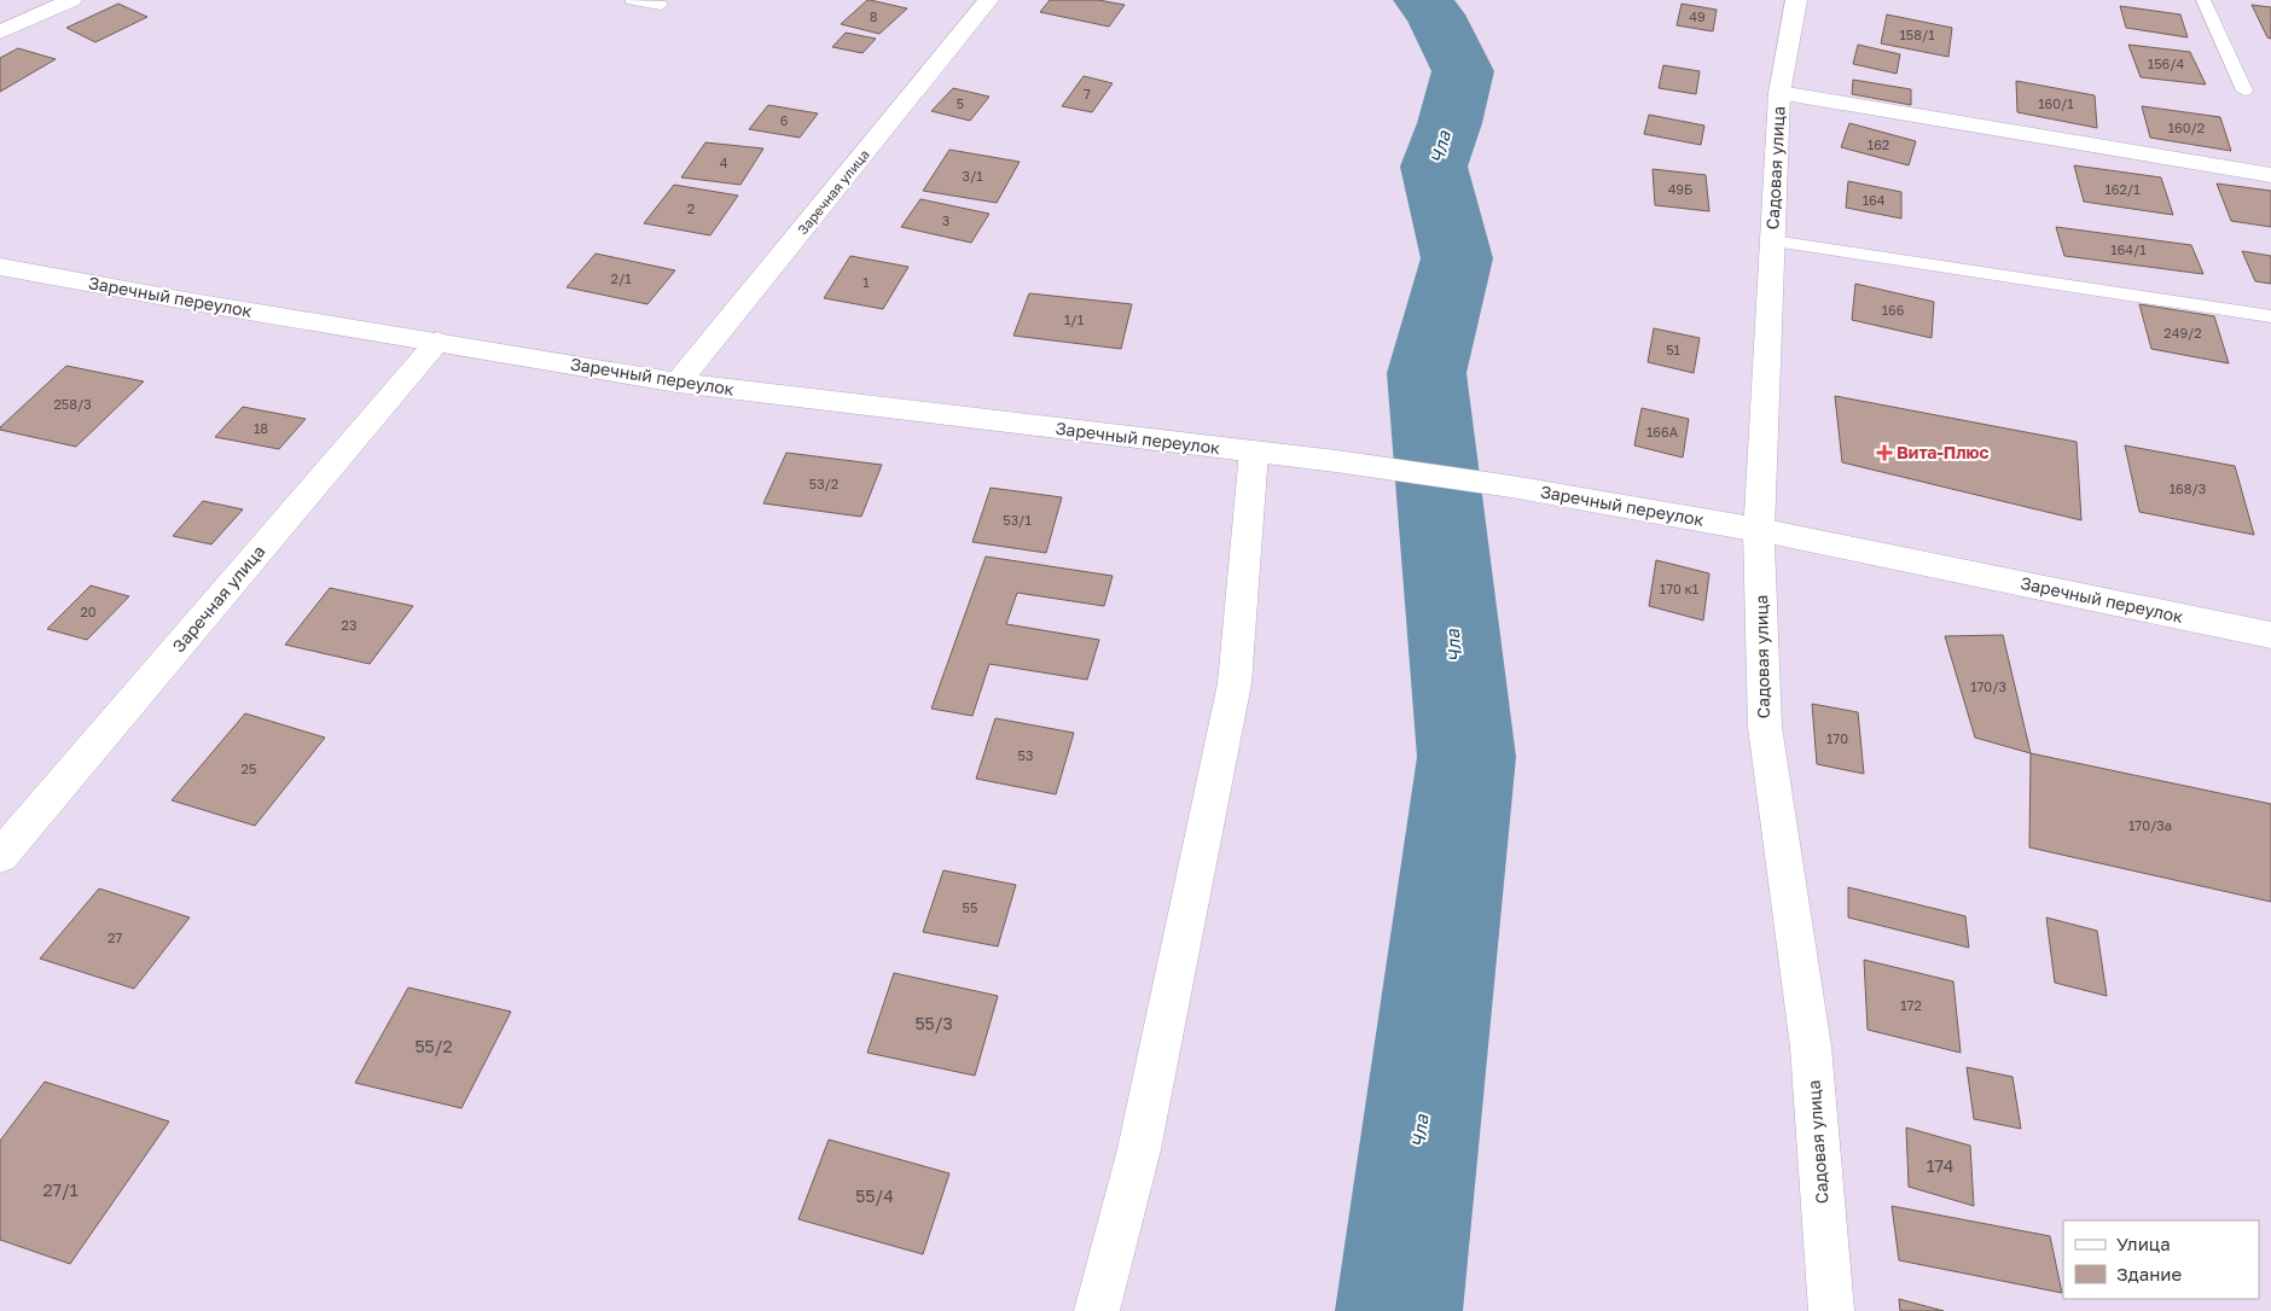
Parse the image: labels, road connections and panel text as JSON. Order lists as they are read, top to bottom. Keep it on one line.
{"streets":{"street":["Садовая улица","Заречная улица","Заречный переулок"]},"crossings":[["Садовая улица","Заречный переулок"],["Заречная улица","Заречный переулок"]],"water":["Чла"],"places":{"health":["Вита-Плюс"]},"house_numbers":["8","49","158/1","156/4","7","5","160/1","6","160/2","162","4","3/1","49Б","162/1","164","2","3","164/1","2/1","1","166","1/1","249/2","51","258/3","18","166А","53/2","168/3","53/1","170 к1","20","23","170/3","170","53","25","170/3а","55","27","172","55/3","55/2","174","27/1","55/4"],"legend":["Улица","Здание"]}
